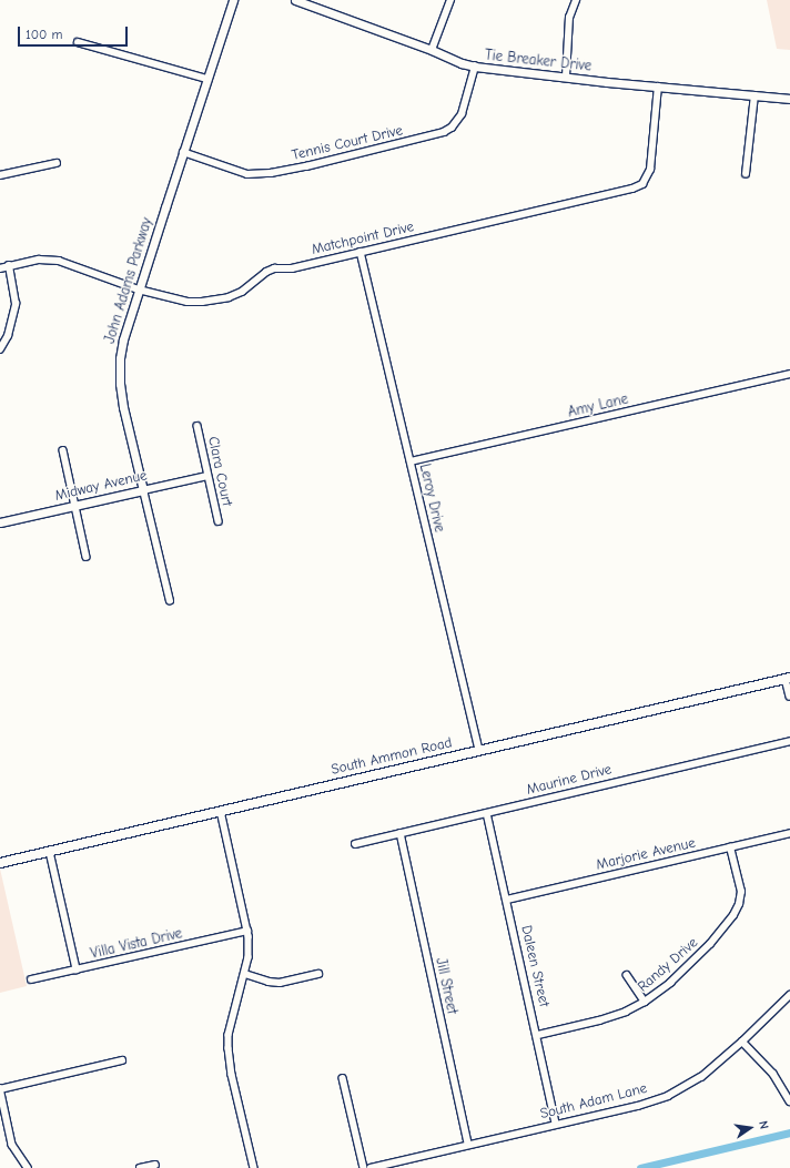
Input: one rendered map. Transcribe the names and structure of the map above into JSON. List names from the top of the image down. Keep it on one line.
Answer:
{"streets":{"main road":["South Ammon Road"],"street":["Tie Breaker Drive","Tennis Court Drive","Matchpoint Drive","John Adams Parkway","Amy Lane","Clara Court","Midway Avenue","Leroy Drive","Maurine Drive","Marjorie Avenue","Villa Vista Drive","Randy Drive","Daleen Street","Jill Street","South Adam Lane"]},"crossings":[["Tie Breaker Drive","Tennis Court Drive"],["Tie Breaker Drive","Matchpoint Drive"],["Tennis Court Drive","John Adams Parkway"],["Matchpoint Drive","John Adams Parkway"],["Matchpoint Drive","Leroy Drive"],["John Adams Parkway","Midway Avenue"],["Amy Lane","Leroy Drive"],["Clara Court","Midway Avenue"],["Leroy Drive","South Ammon Road"],["Maurine Drive","Daleen Street"],["Maurine Drive","Jill Street"],["Marjorie Avenue","Randy Drive"],["Marjorie Avenue","Daleen Street"],["Randy Drive","Daleen Street"],["Daleen Street","South Adam Lane"],["Jill Street","South Adam Lane"]],"scale_bar":"100 m","north":"right"}
